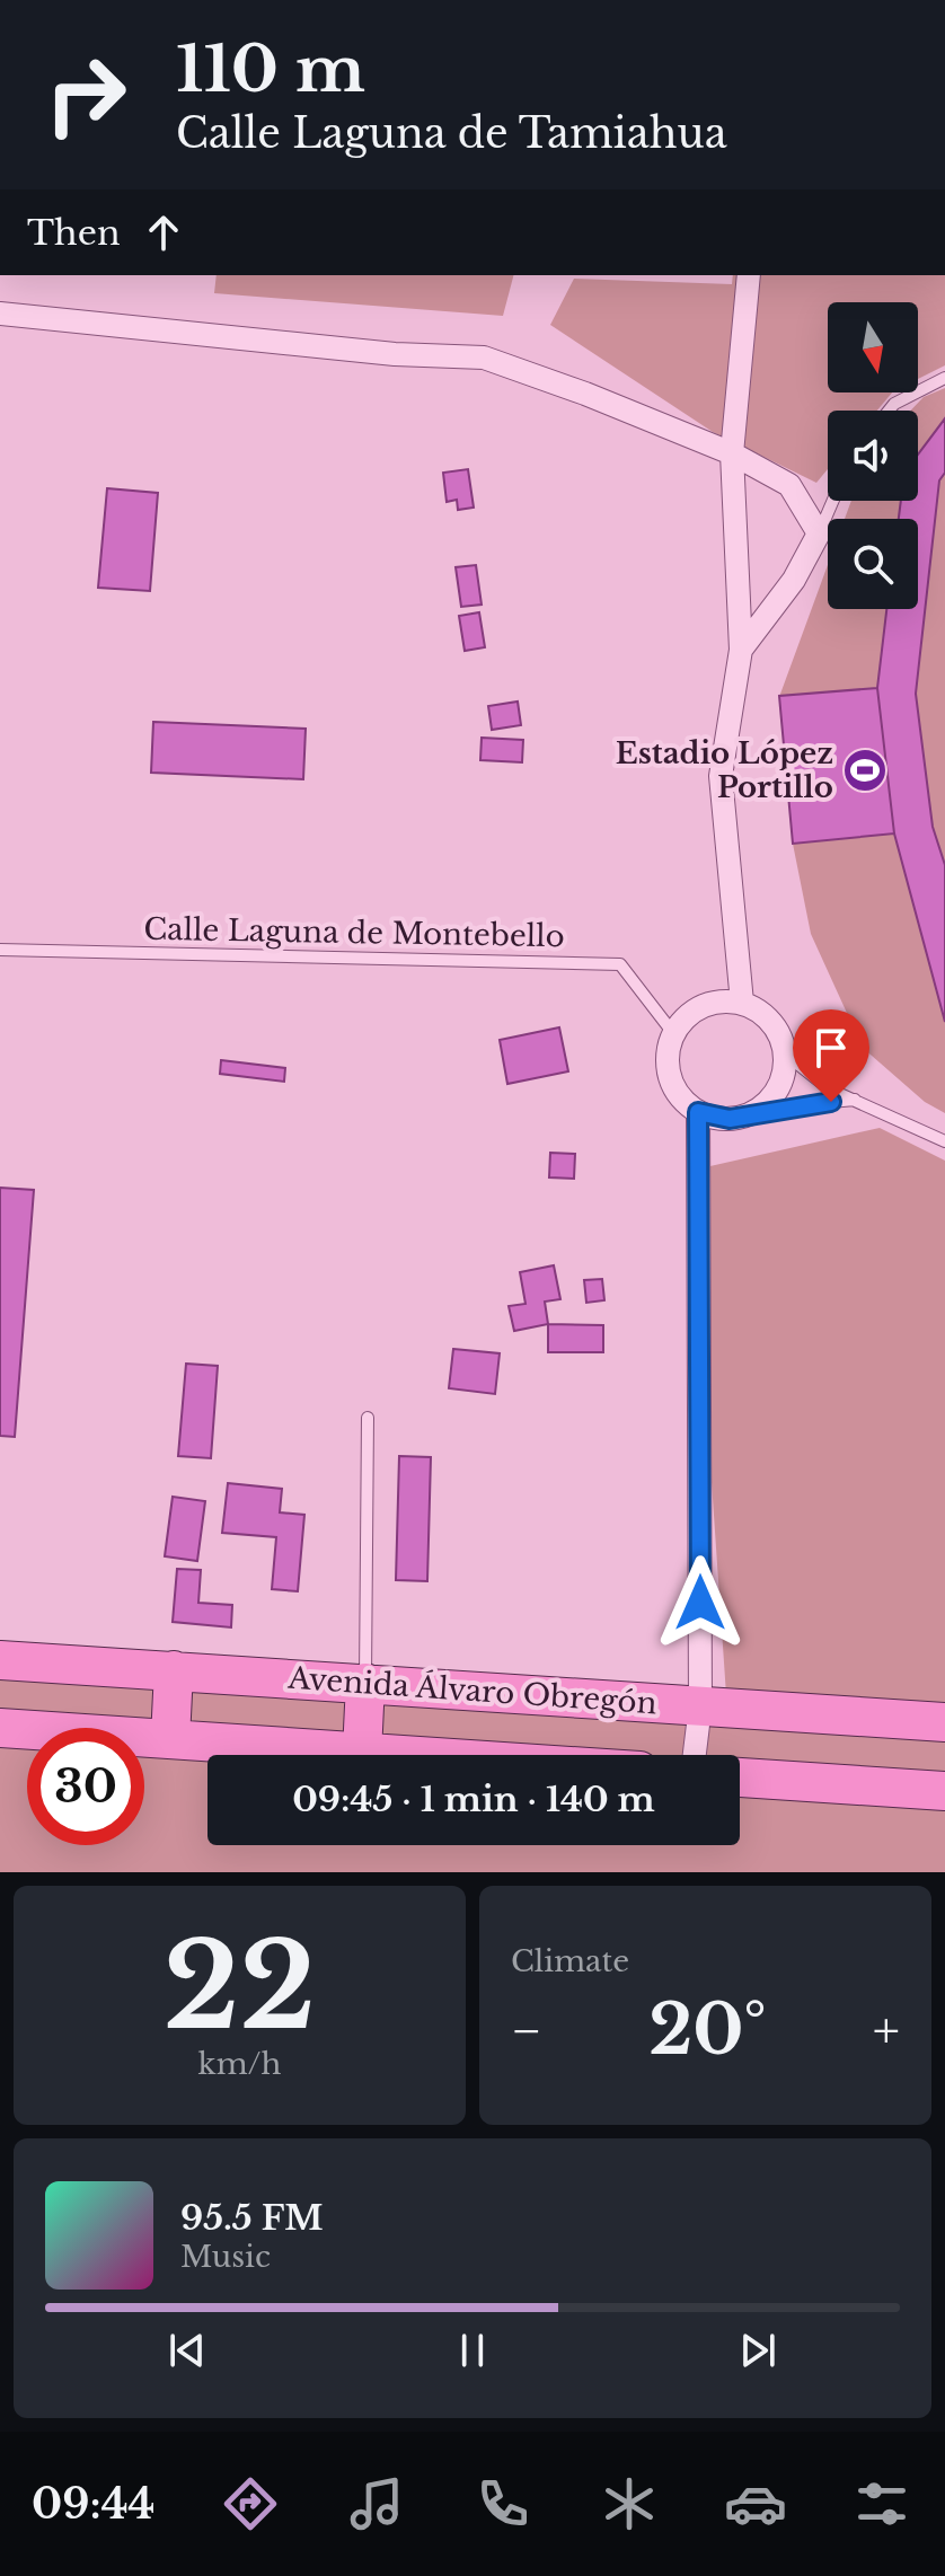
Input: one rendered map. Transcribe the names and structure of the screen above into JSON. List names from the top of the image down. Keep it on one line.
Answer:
{"streets":{"main road":["Avenida Álvaro Obregón"],"lane":["Calle Laguna de Montebello"]},"places":{"sports":["Estadio López Portillo"]},"north":"bottom","page":{"turn":["110 m","Calle Laguna de Tamiahua"],"then":"Then","limit":"30","trip":"09:45 · 1 min · 140 m","tile":[["22","km/h"],"Climate"],"heat":["−","20°","+"],"song":["95.5 FM","Music"],"tabs":"09:44"}}
